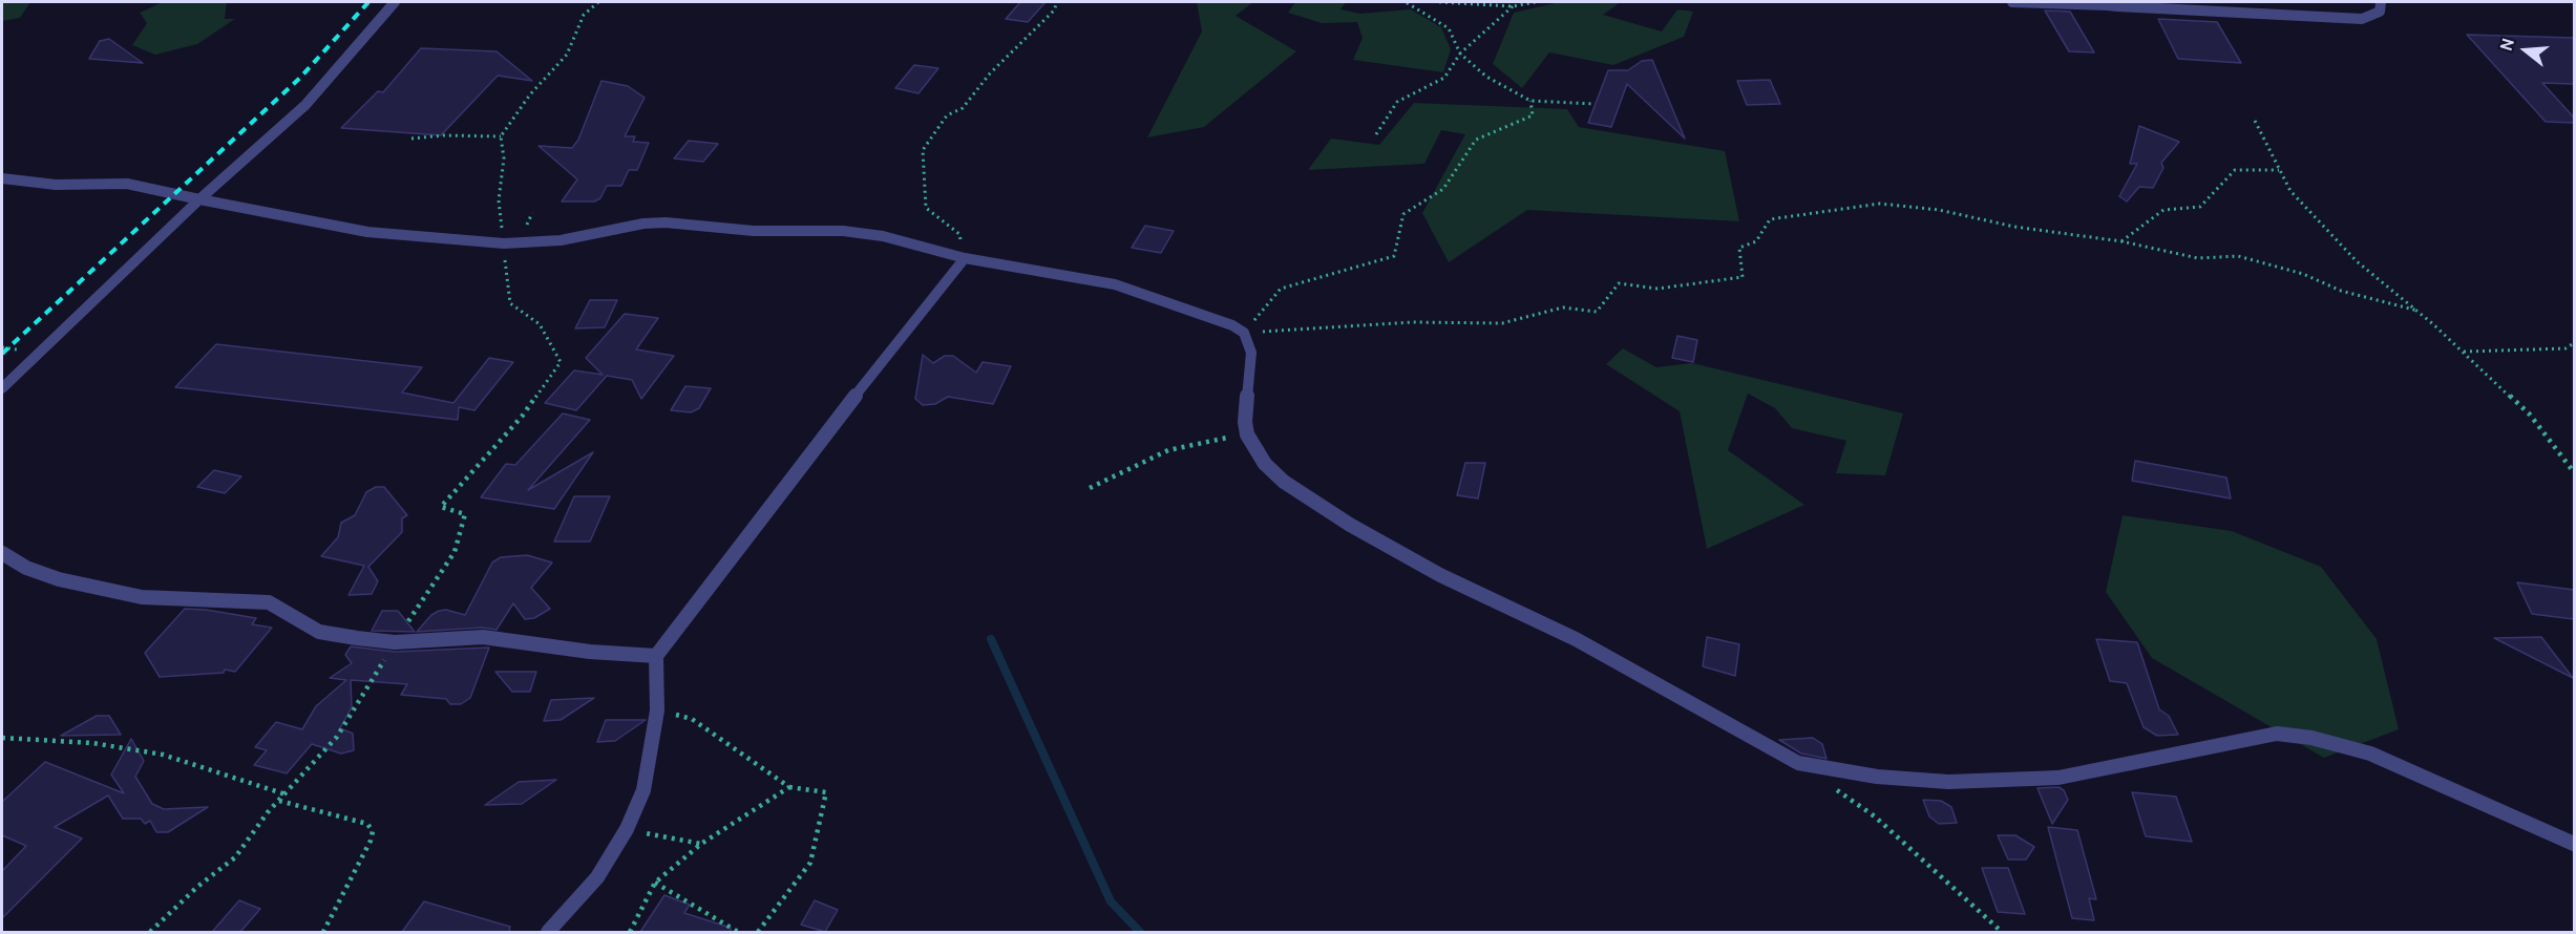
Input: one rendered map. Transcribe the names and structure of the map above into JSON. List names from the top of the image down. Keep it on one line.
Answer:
{"north":"left"}
